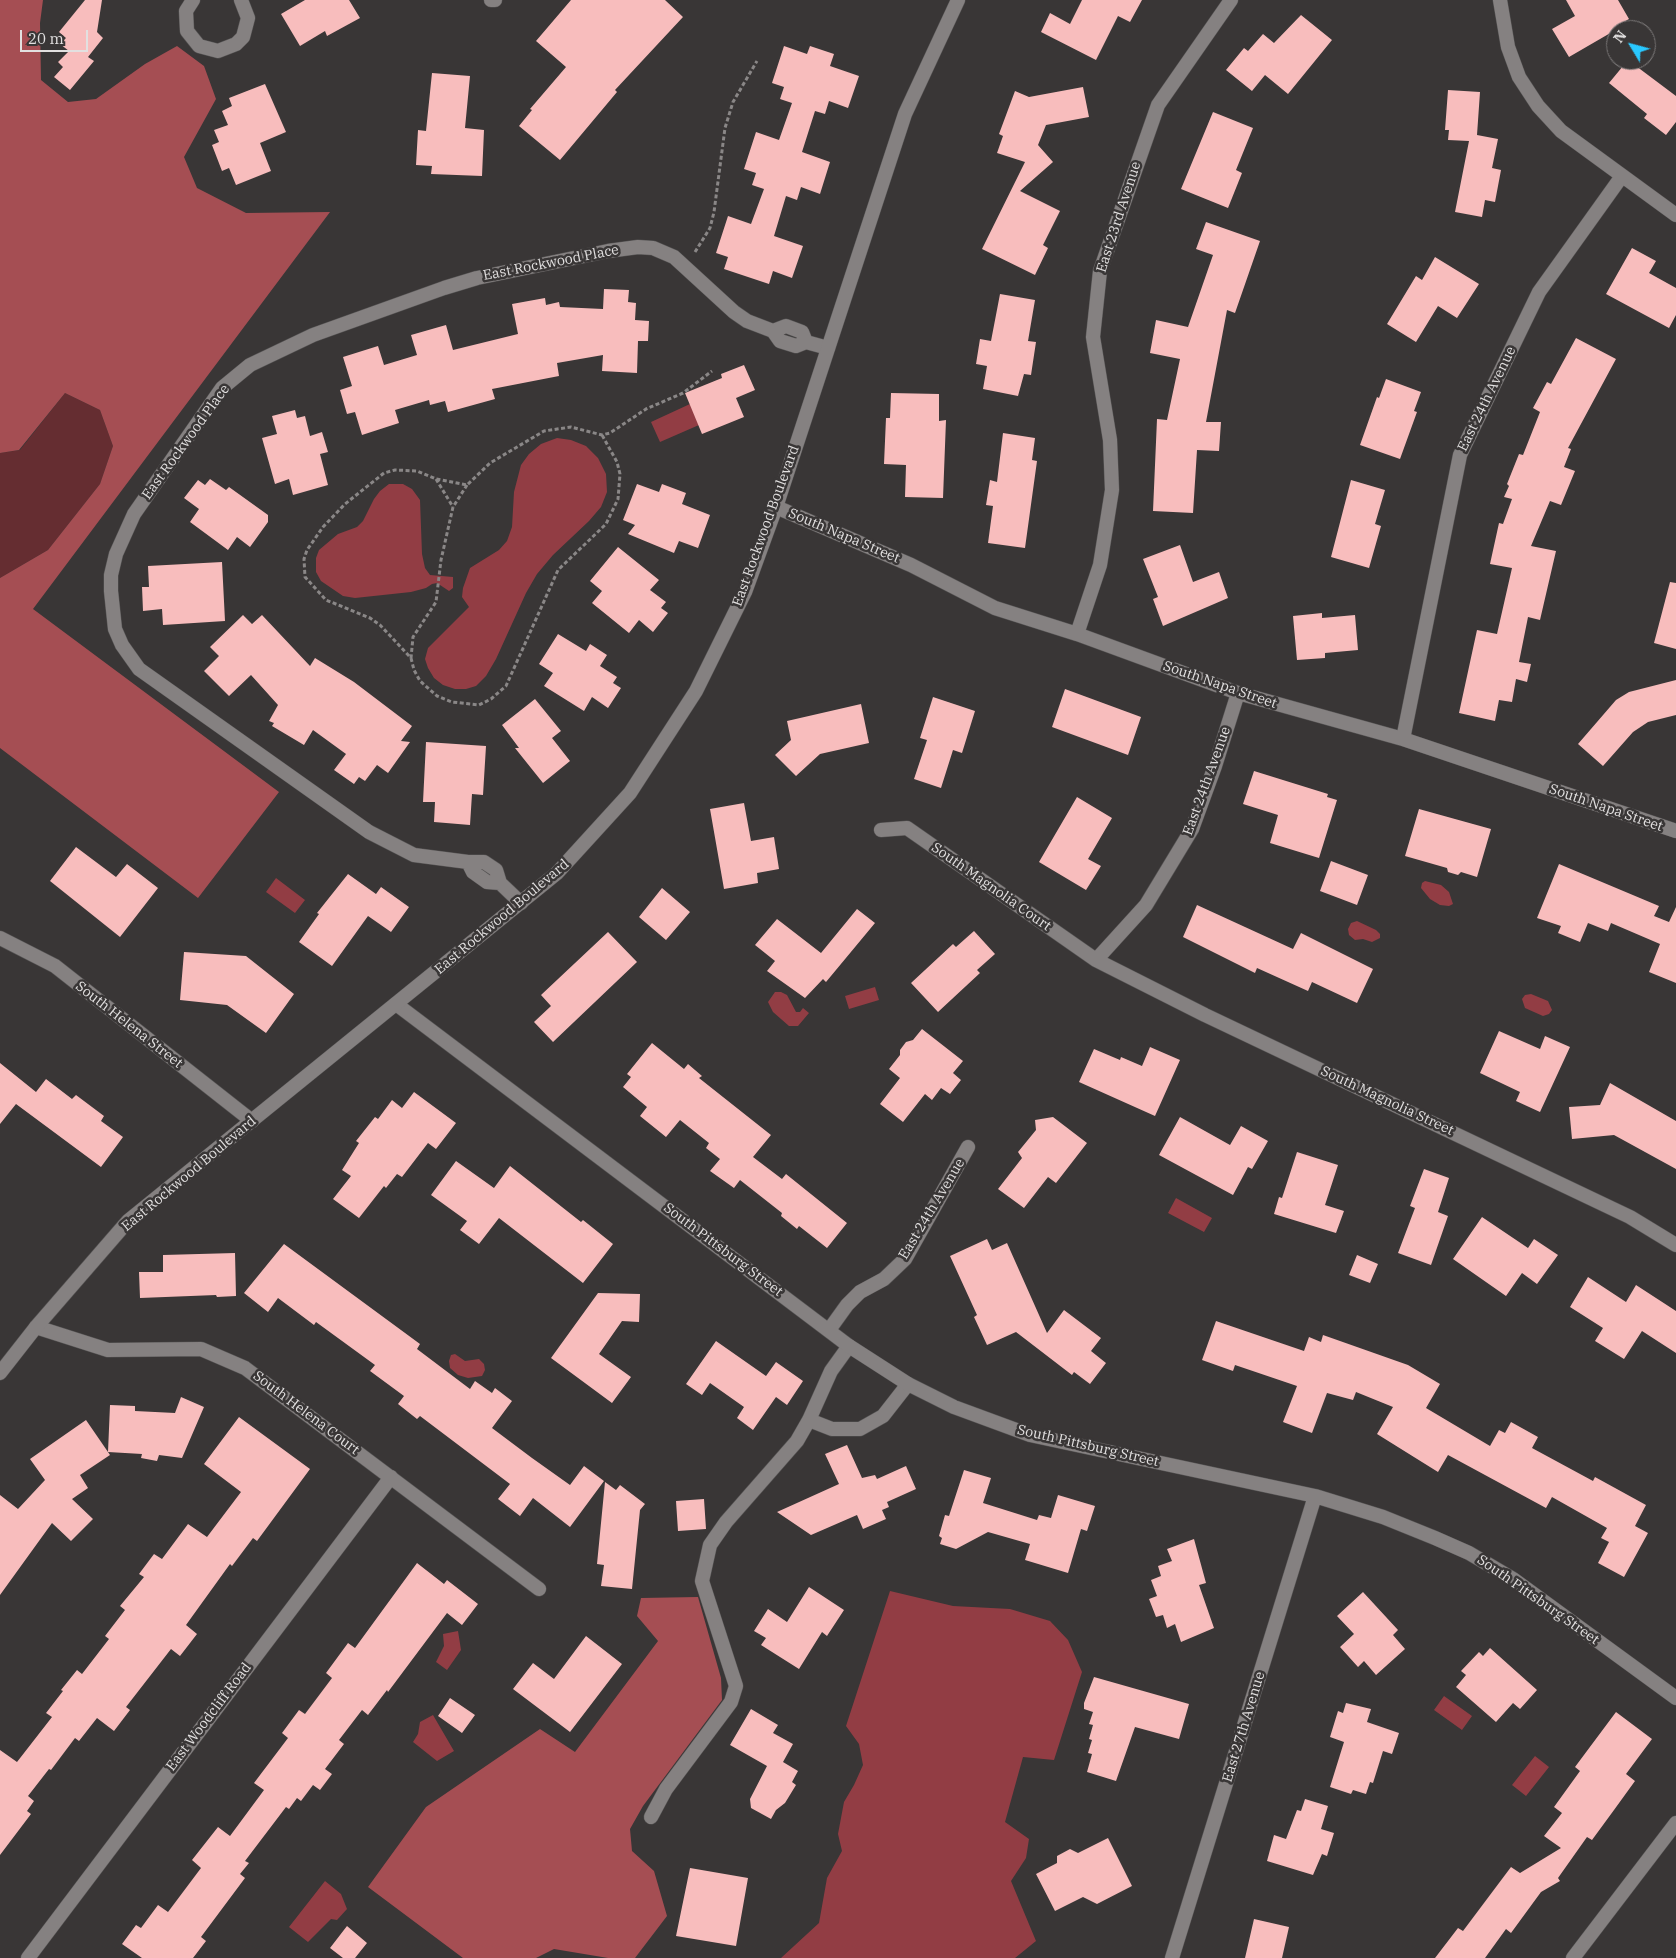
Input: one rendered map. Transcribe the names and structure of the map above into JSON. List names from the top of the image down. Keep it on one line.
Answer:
{"streets":{"street":["East 23rd Avenue","East Rockwood Place","East 24th Avenue","East Rockwood Boulevard","South Napa Street","South Magnolia Court","South Helena Street","South Magnolia Street","South Pittsburg Street","South Helena Court","East Woodcliff Road","East 27th Avenue"]},"crossings":[["East 23rd Avenue","South Napa Street"],["East Rockwood Place","East Rockwood Boulevard"],["East 24th Avenue","South Napa Street"],["East 24th Avenue","South Magnolia Court"],["East 24th Avenue","South Magnolia Street"],["East 24th Avenue","South Pittsburg Street"],["East Rockwood Boulevard","South Napa Street"],["East Rockwood Boulevard","South Helena Street"],["East Rockwood Boulevard","South Pittsburg Street"],["East Rockwood Boulevard","South Helena Court"],["South Magnolia Court","South Magnolia Street"],["South Pittsburg Street","East 27th Avenue"],["South Helena Court","East Woodcliff Road"]],"scale_bar":"20 m","north":"top left"}
